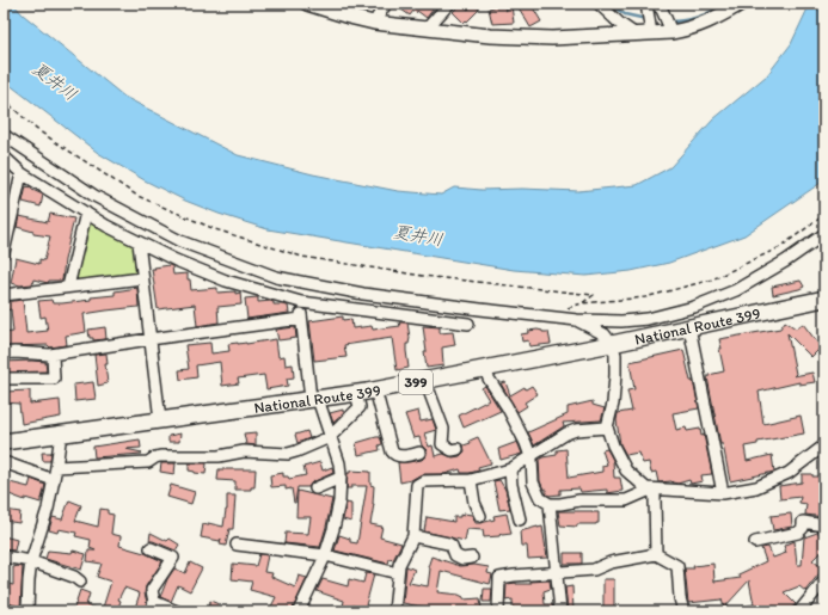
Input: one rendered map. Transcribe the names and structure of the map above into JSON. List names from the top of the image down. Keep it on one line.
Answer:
{"streets":{"highway":["National Route 399","399"]},"water":["夏井川"]}
